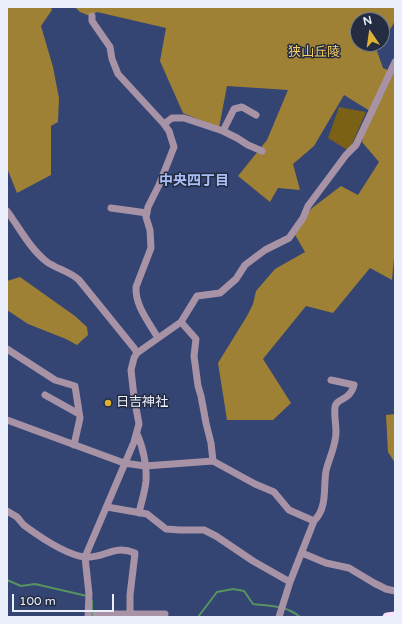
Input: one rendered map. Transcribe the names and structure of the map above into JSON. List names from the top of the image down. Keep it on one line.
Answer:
{"districts":["中央四丁目"],"parks":["狭山丘陵"],"places":["日吉神社"],"scale_bar":"100 m","north":"top"}
